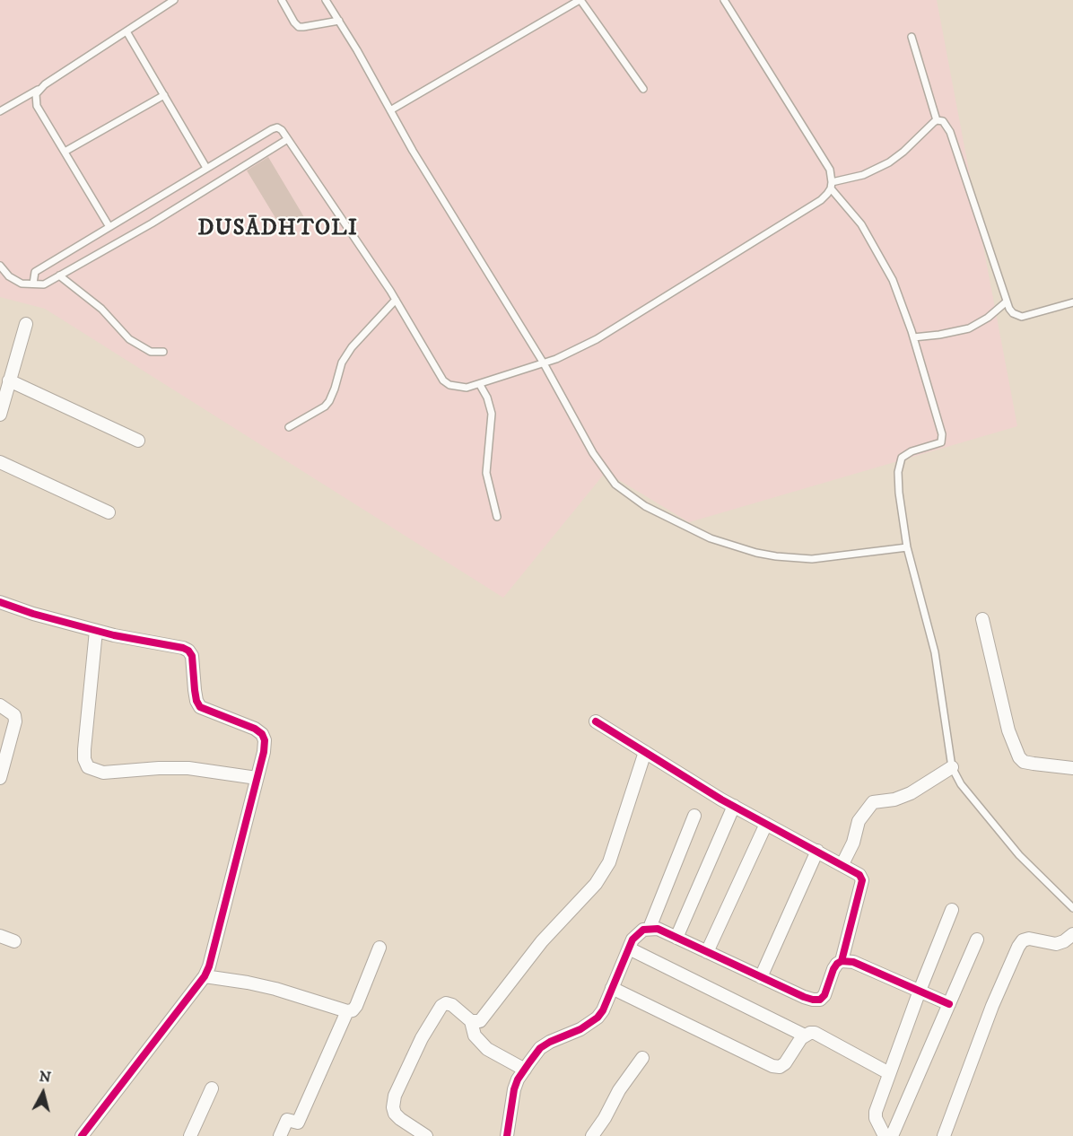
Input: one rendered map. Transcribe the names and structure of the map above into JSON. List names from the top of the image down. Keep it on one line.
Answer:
{"districts":["DUSĀDHTOLI"],"north":"top"}
